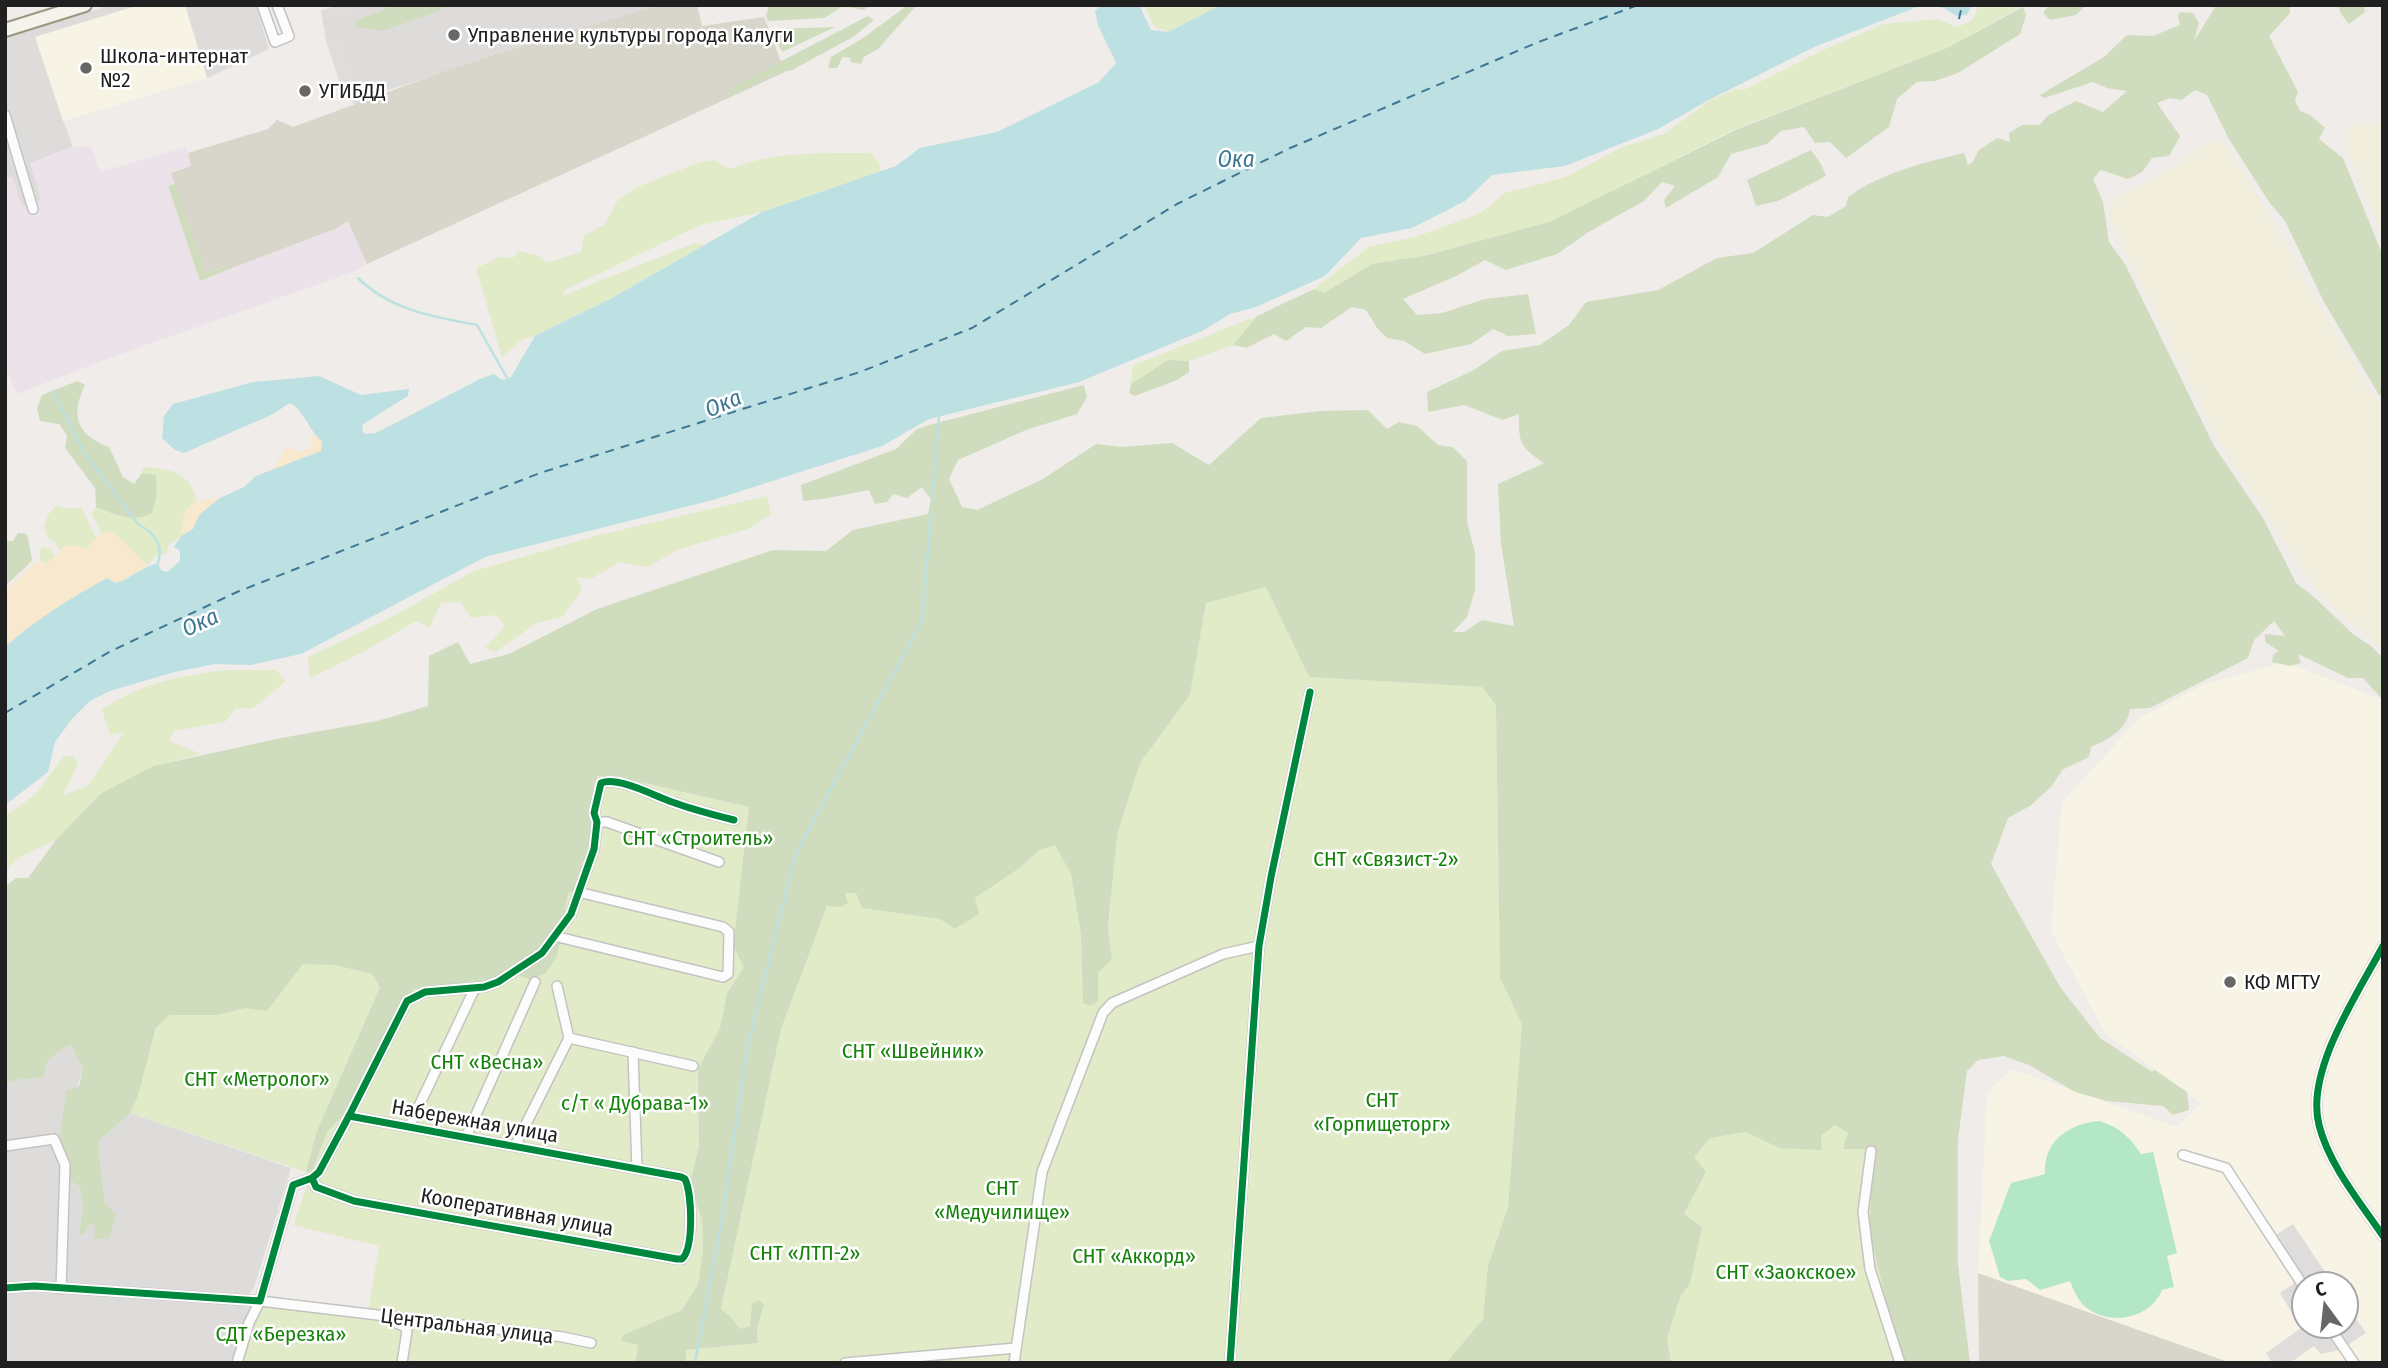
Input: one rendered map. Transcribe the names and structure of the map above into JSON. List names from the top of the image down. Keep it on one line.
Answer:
{"streets":{"street":["Набережная улица","Кооперативная улица","Центральная улица"]},"crossings":[["Набережная улица","Кооперативная улица"]],"water":["Ока"],"parks":["СНТ «Строитель»","СНТ «Связист-2»","СНТ «Швейник»","СНТ «Весна»","СНТ «Метролог»","СНТ «Горпищеторг»","с/т « Дубрава-1»","СНТ «Медучилище»","СНТ «ЛТП-2»","СНТ «Аккорд»","СНТ «Заокское»","СДТ «Березка»"],"places":["Управление культуры города Калуги","Школа-интернат №2","УГИБДД","КФ МГТУ"],"north":"top"}
